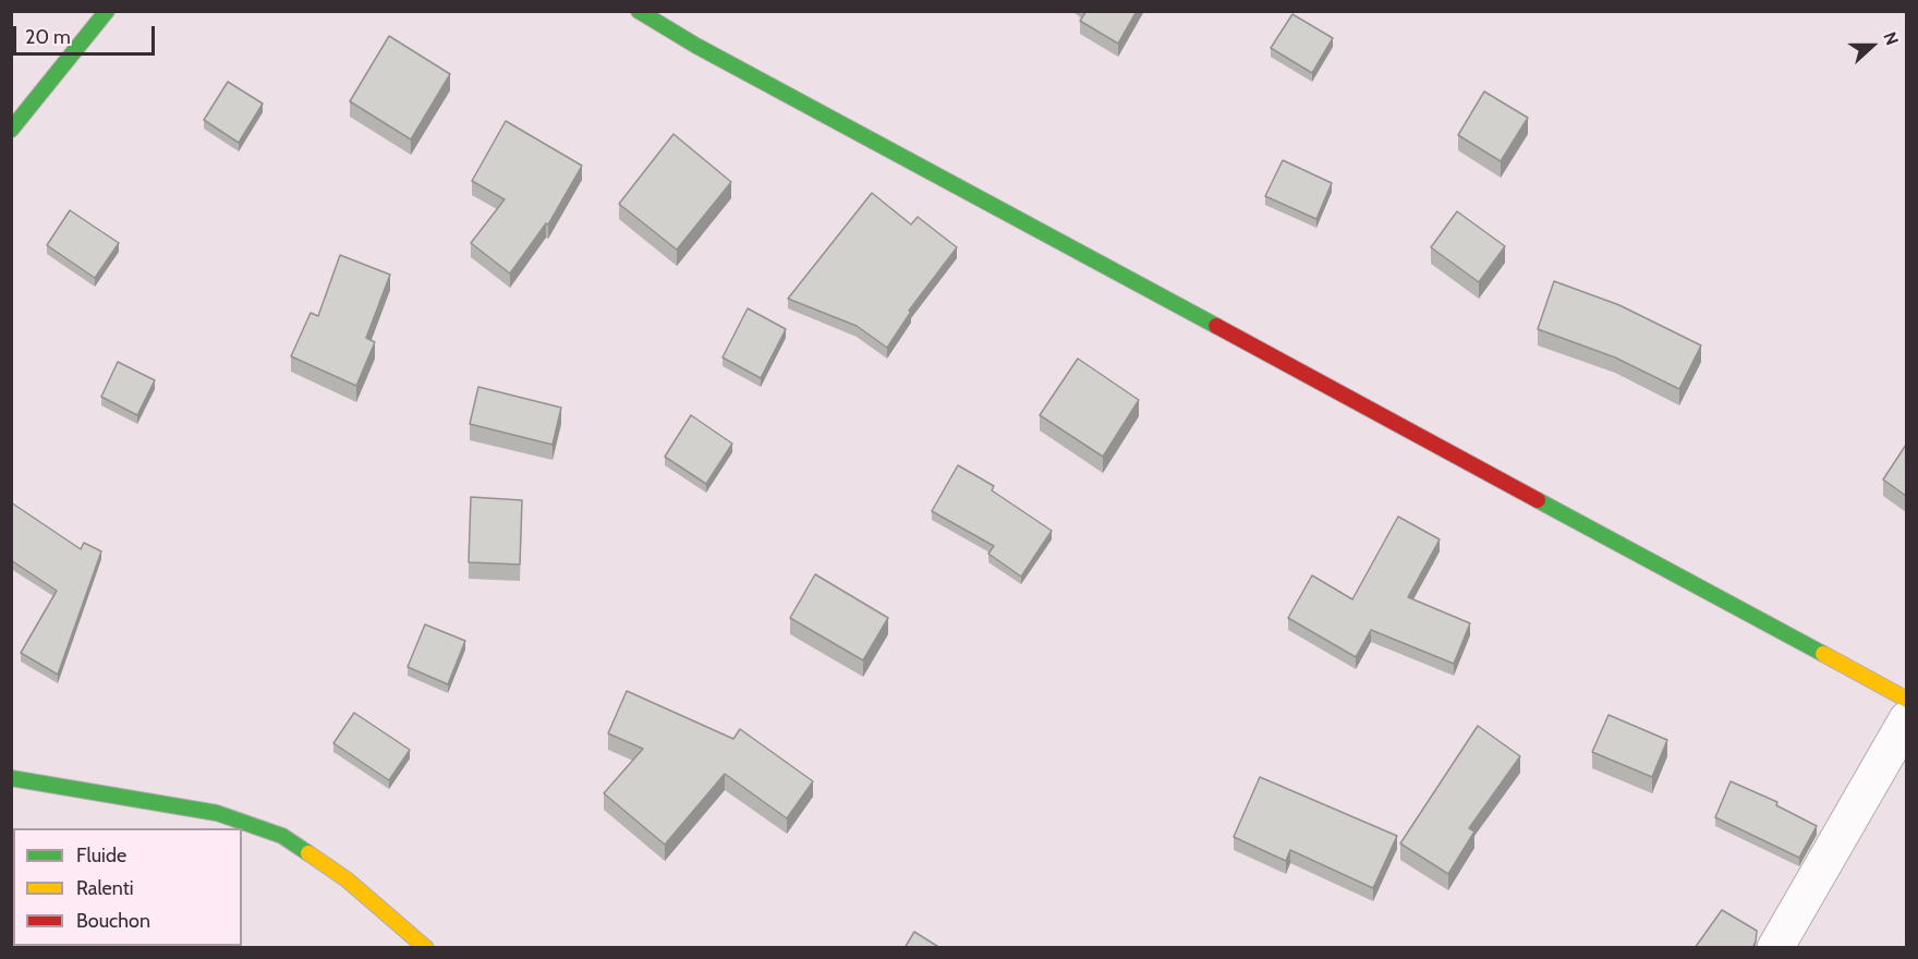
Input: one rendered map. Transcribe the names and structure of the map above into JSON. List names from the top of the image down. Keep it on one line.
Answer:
{"legend":["Fluide","Ralenti","Bouchon"],"scale_bar":"20 m","north":"right"}
